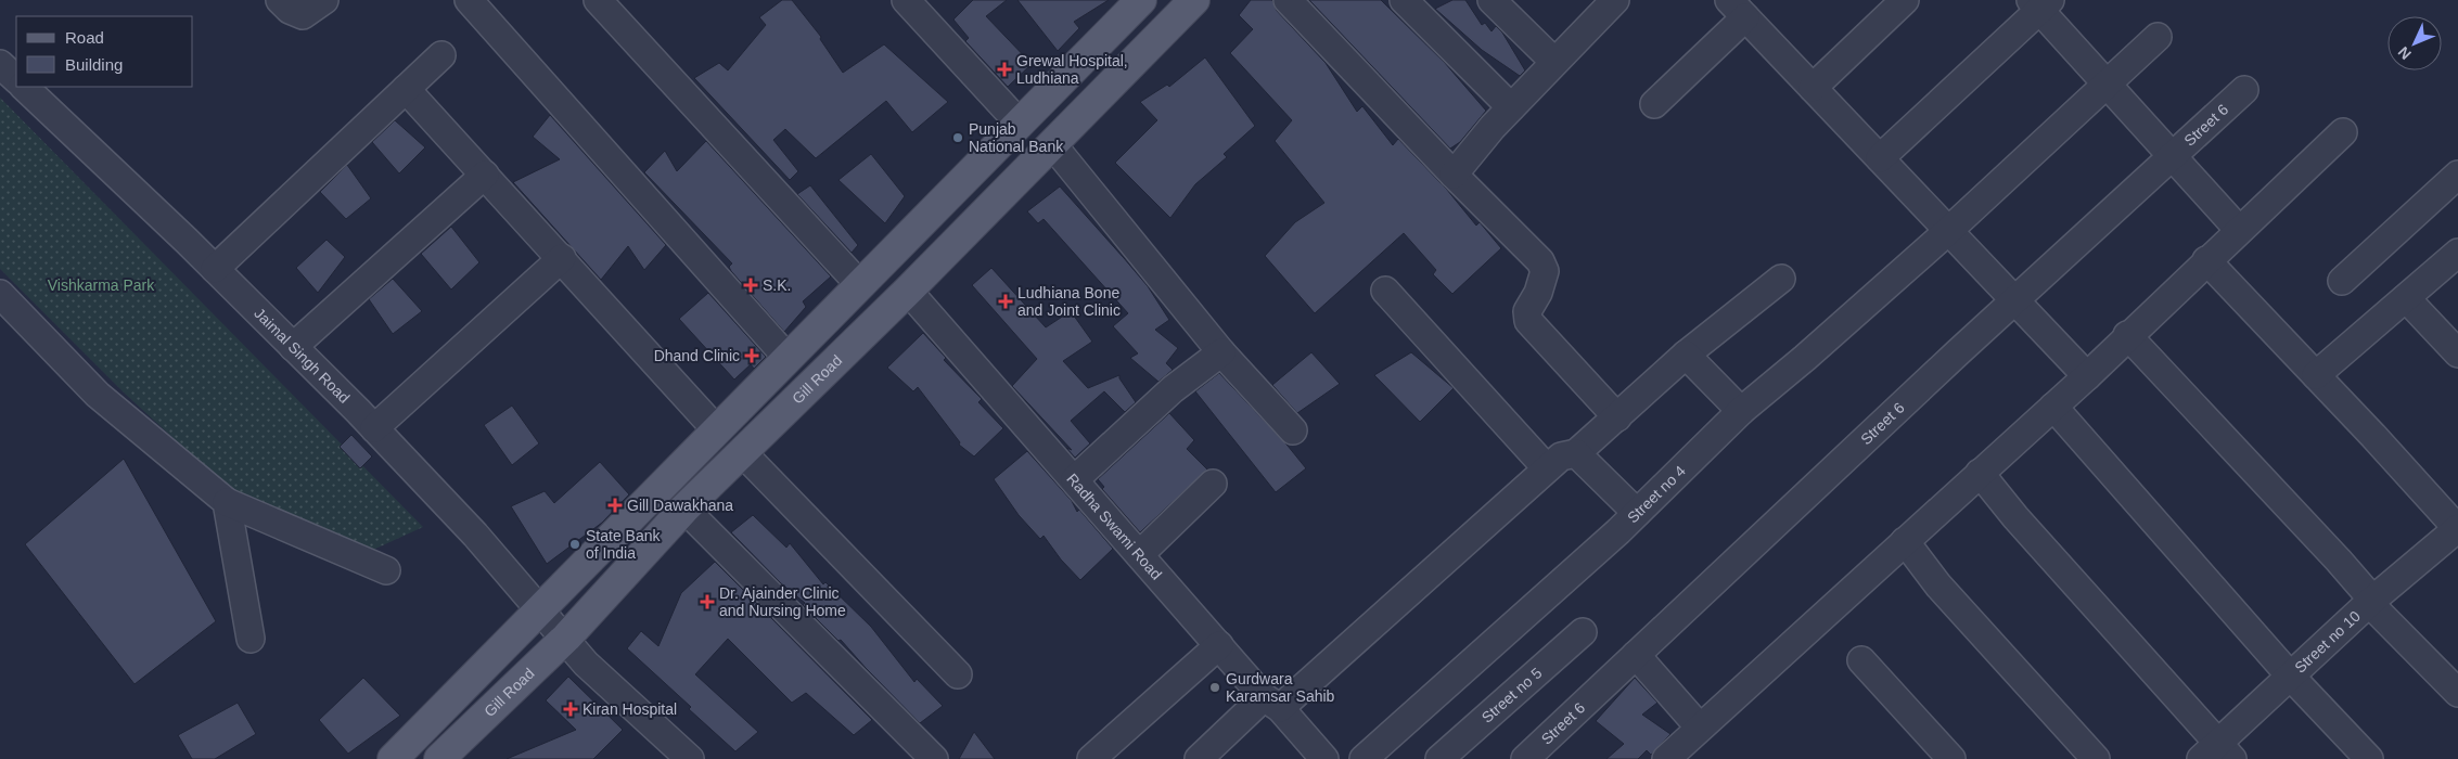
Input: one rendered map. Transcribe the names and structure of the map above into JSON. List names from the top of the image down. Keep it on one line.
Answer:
{"streets":{"main road":["Gill Road"],"street":["Street 6","Jaimal Singh Road","Street no 4","Radha Swami Road","Street no 10","Street no 5"]},"crossings":[["Jaimal Singh Road","Gill Road"],["Gill Road","Radha Swami Road"]],"parks":["Vishkarma Park"],"places":{"health":["Grewal Hospital, Ludhiana","S.K.","Ludhiana Bone and Joint Clinic","Dhand Clinic","Gill Dawakhana","Dr. Ajainder Clinic and Nursing Home","Kiran Hospital"],"other":["Punjab National Bank","State Bank of India","Gurdwara Karamsar Sahib"]},"legend":["Road","Building"],"north":"bottom left"}
